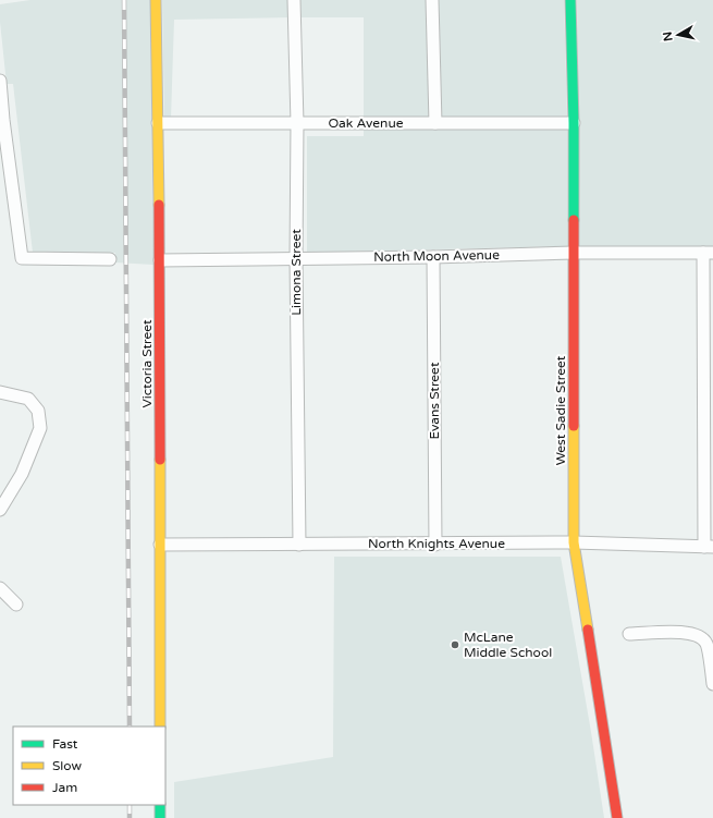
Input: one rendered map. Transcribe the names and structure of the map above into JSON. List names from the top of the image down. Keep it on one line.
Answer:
{"streets":{"street":["Oak Avenue","North Moon Avenue","Limona Street","Victoria Street","Evans Street","West Sadie Street","North Knights Avenue"]},"crossings":[["Oak Avenue","Limona Street"],["Oak Avenue","Victoria Street"],["Oak Avenue","West Sadie Street"],["North Moon Avenue","Limona Street"],["North Moon Avenue","Victoria Street"],["North Moon Avenue","Evans Street"],["North Moon Avenue","West Sadie Street"],["Limona Street","North Knights Avenue"],["Victoria Street","North Knights Avenue"],["Evans Street","North Knights Avenue"],["West Sadie Street","North Knights Avenue"]],"places":["McLane Middle School"],"legend":["Fast","Slow","Jam"],"north":"left"}
